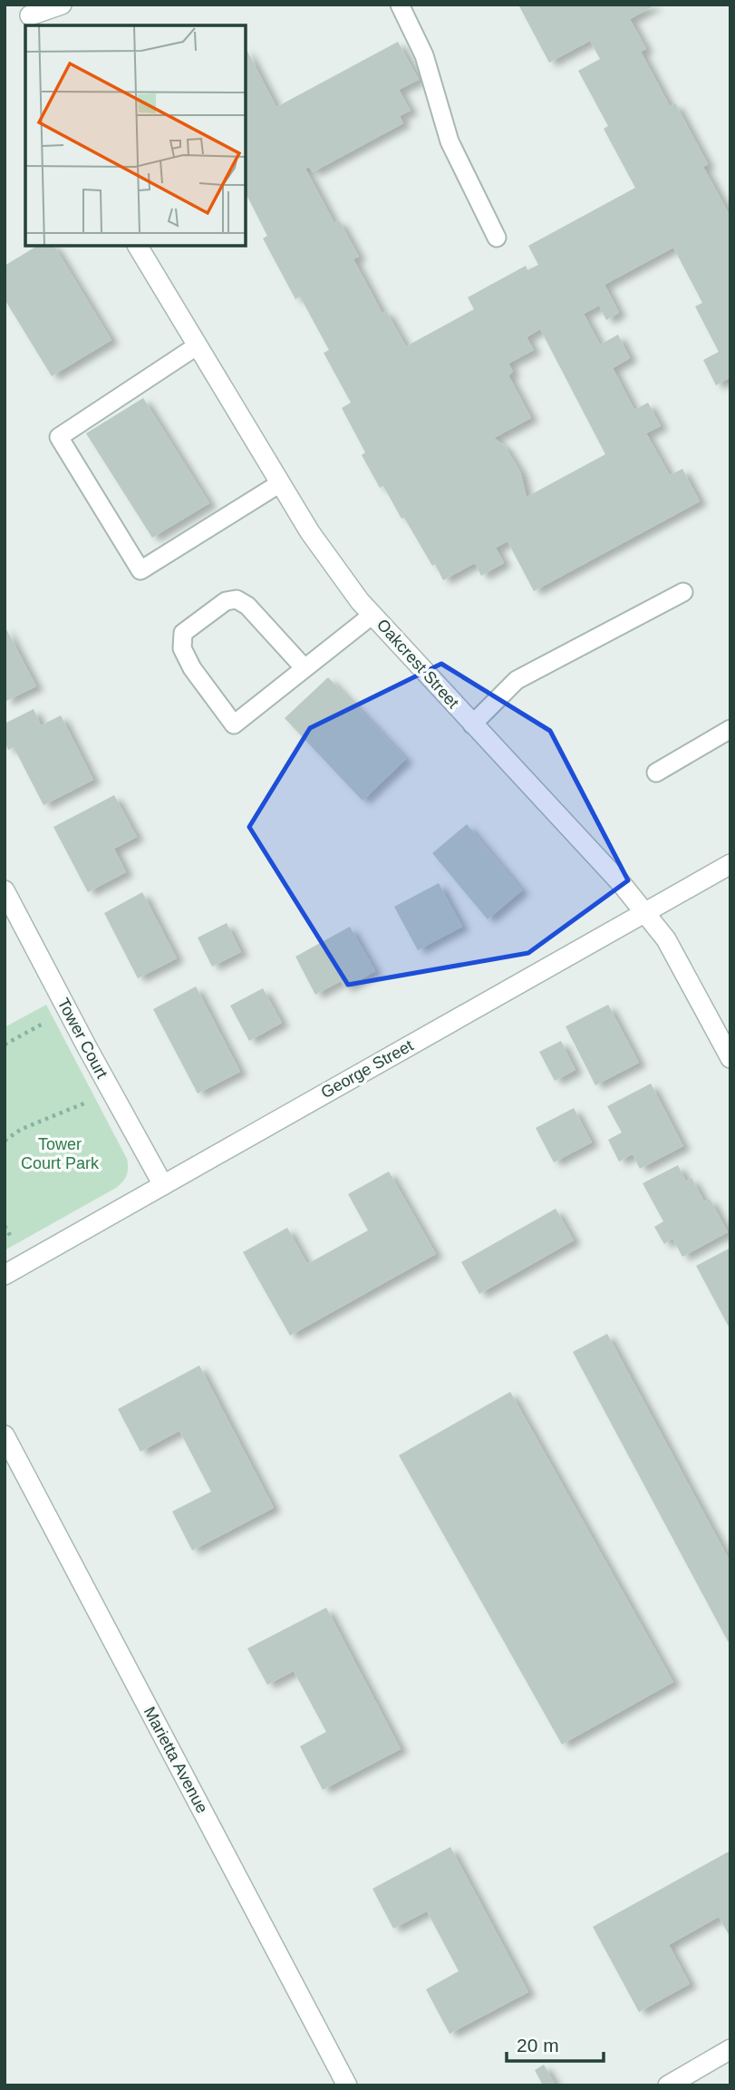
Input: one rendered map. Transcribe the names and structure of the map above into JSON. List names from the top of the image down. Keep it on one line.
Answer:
{"streets":{"street":["Oakcrest Street","Tower Court","George Street","Marietta Avenue"]},"crossings":[["Oakcrest Street","George Street"],["Tower Court","George Street"]],"parks":["Tower Court Park"],"scale_bar":"20 m"}
